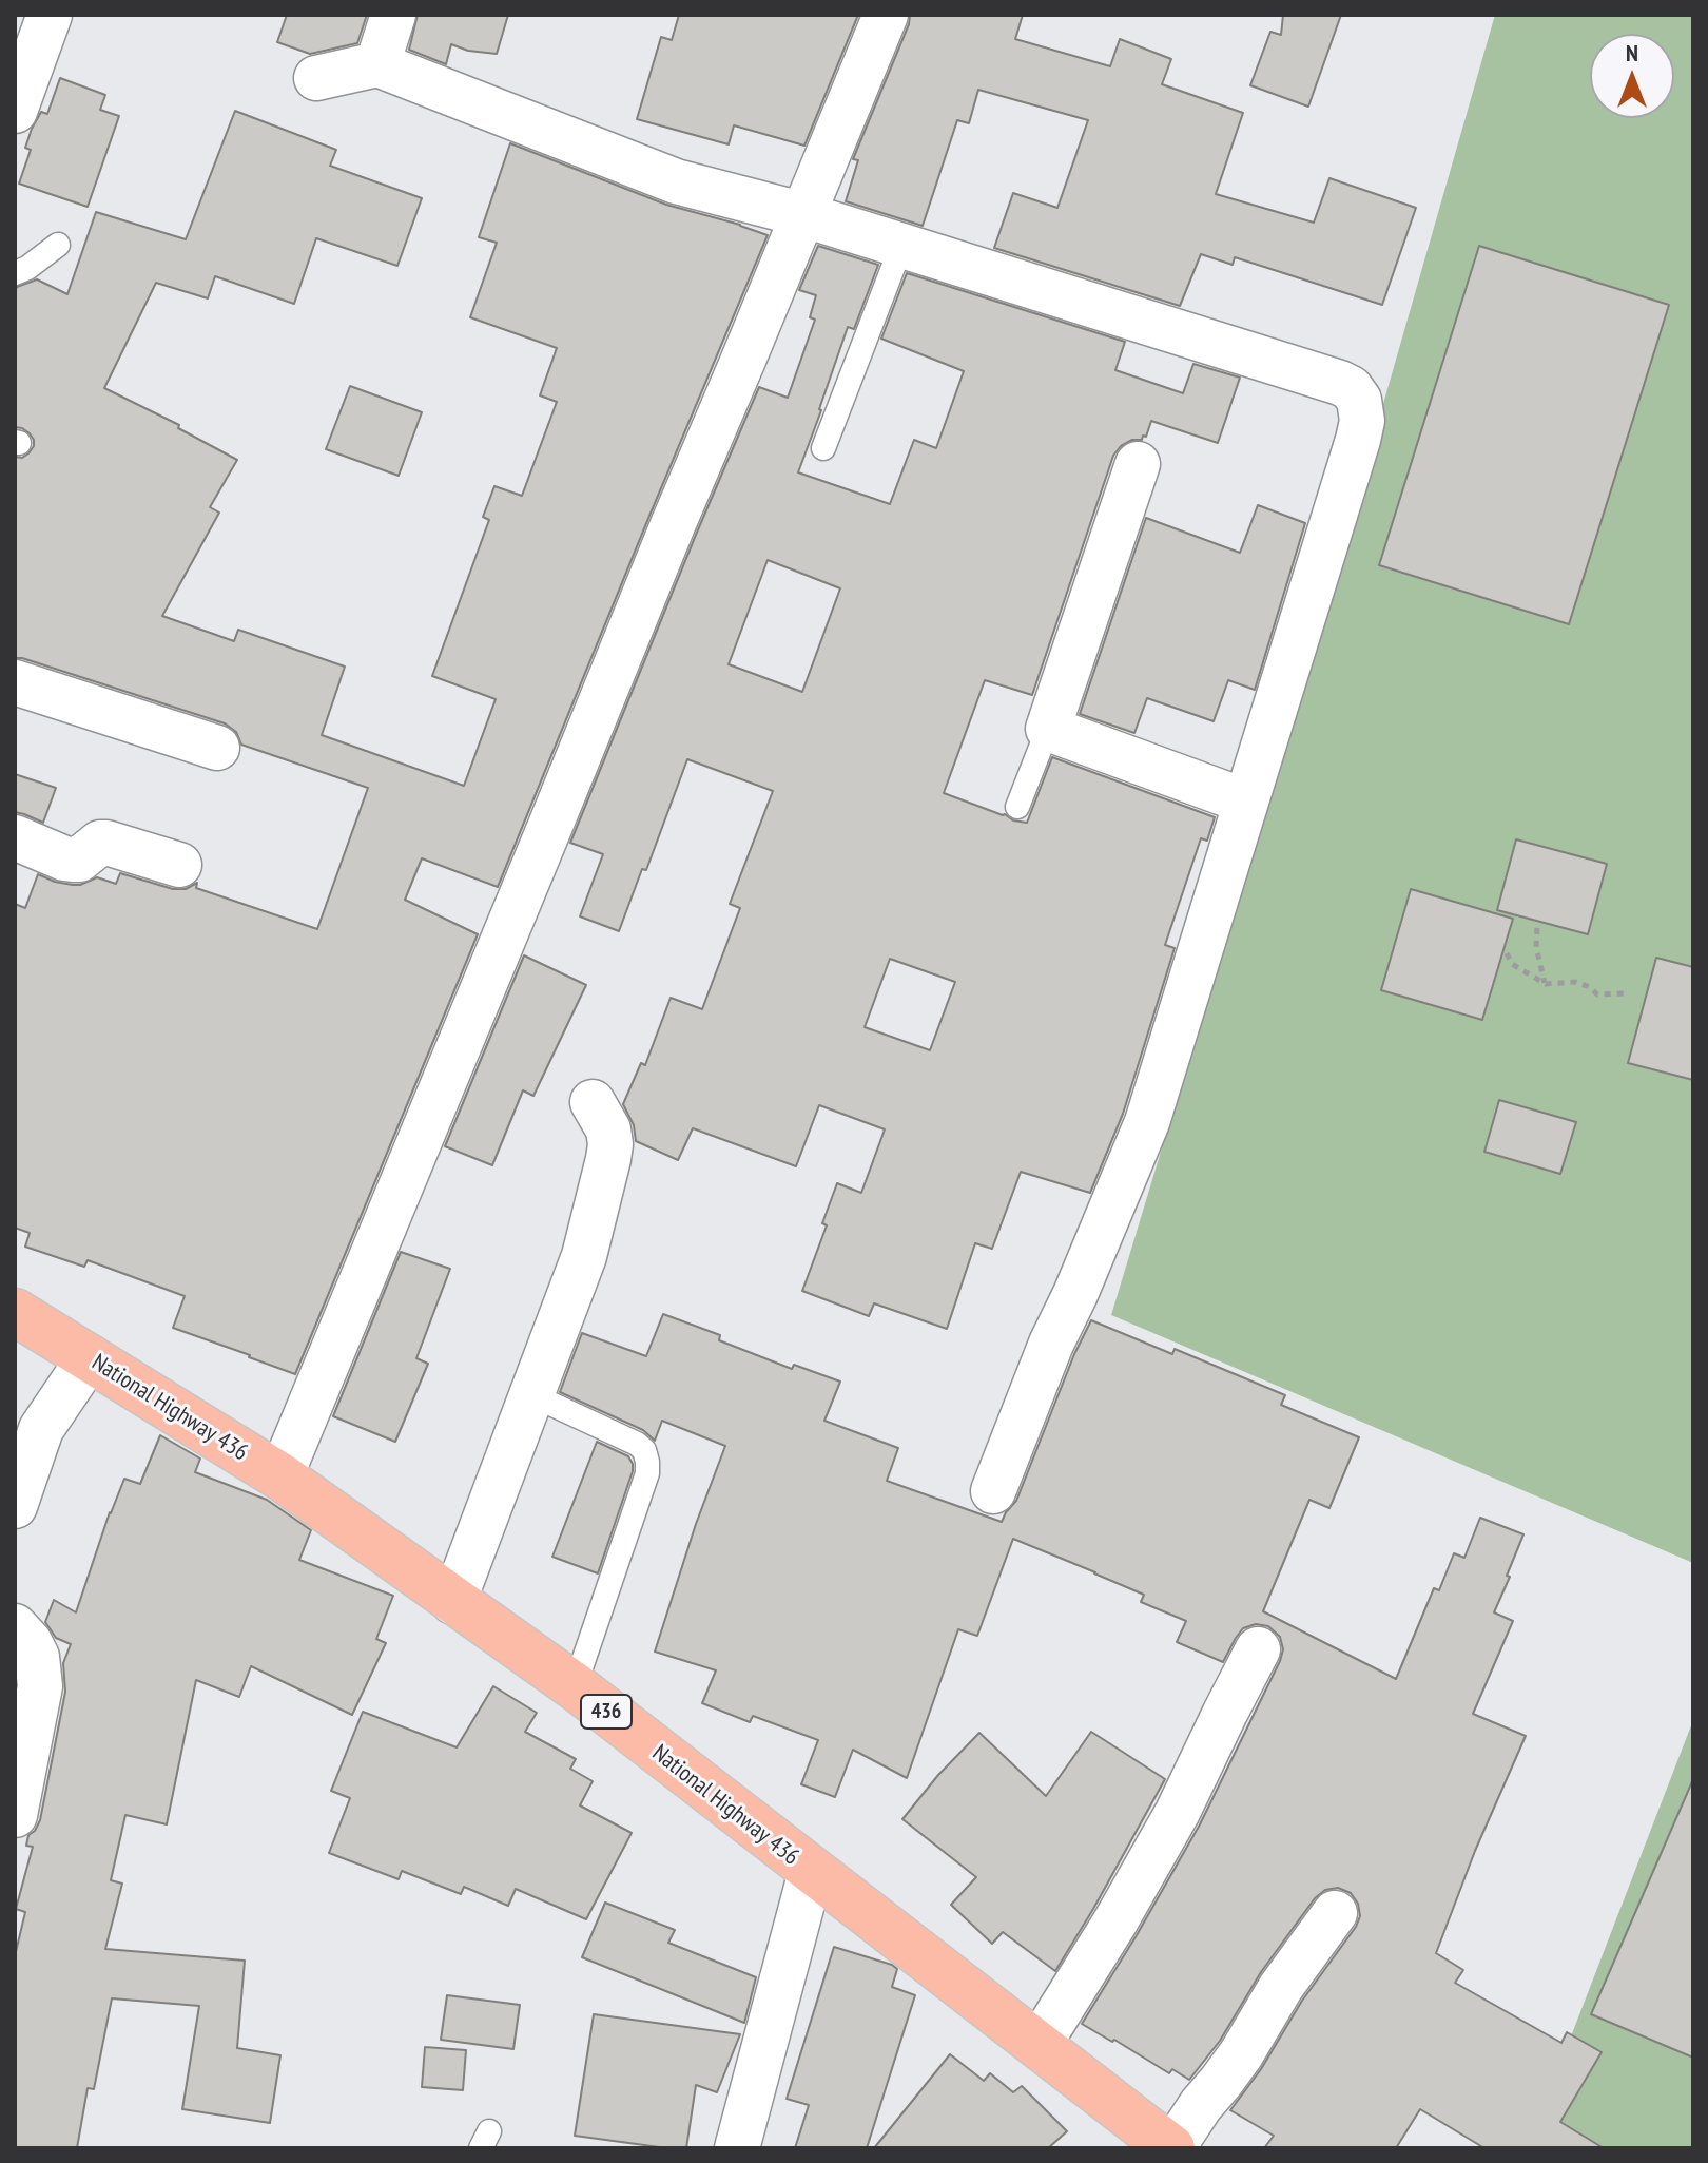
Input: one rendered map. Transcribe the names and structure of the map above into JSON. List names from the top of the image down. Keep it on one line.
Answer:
{"streets":{"main road":["National Highway 436","436"]},"north":"top"}
